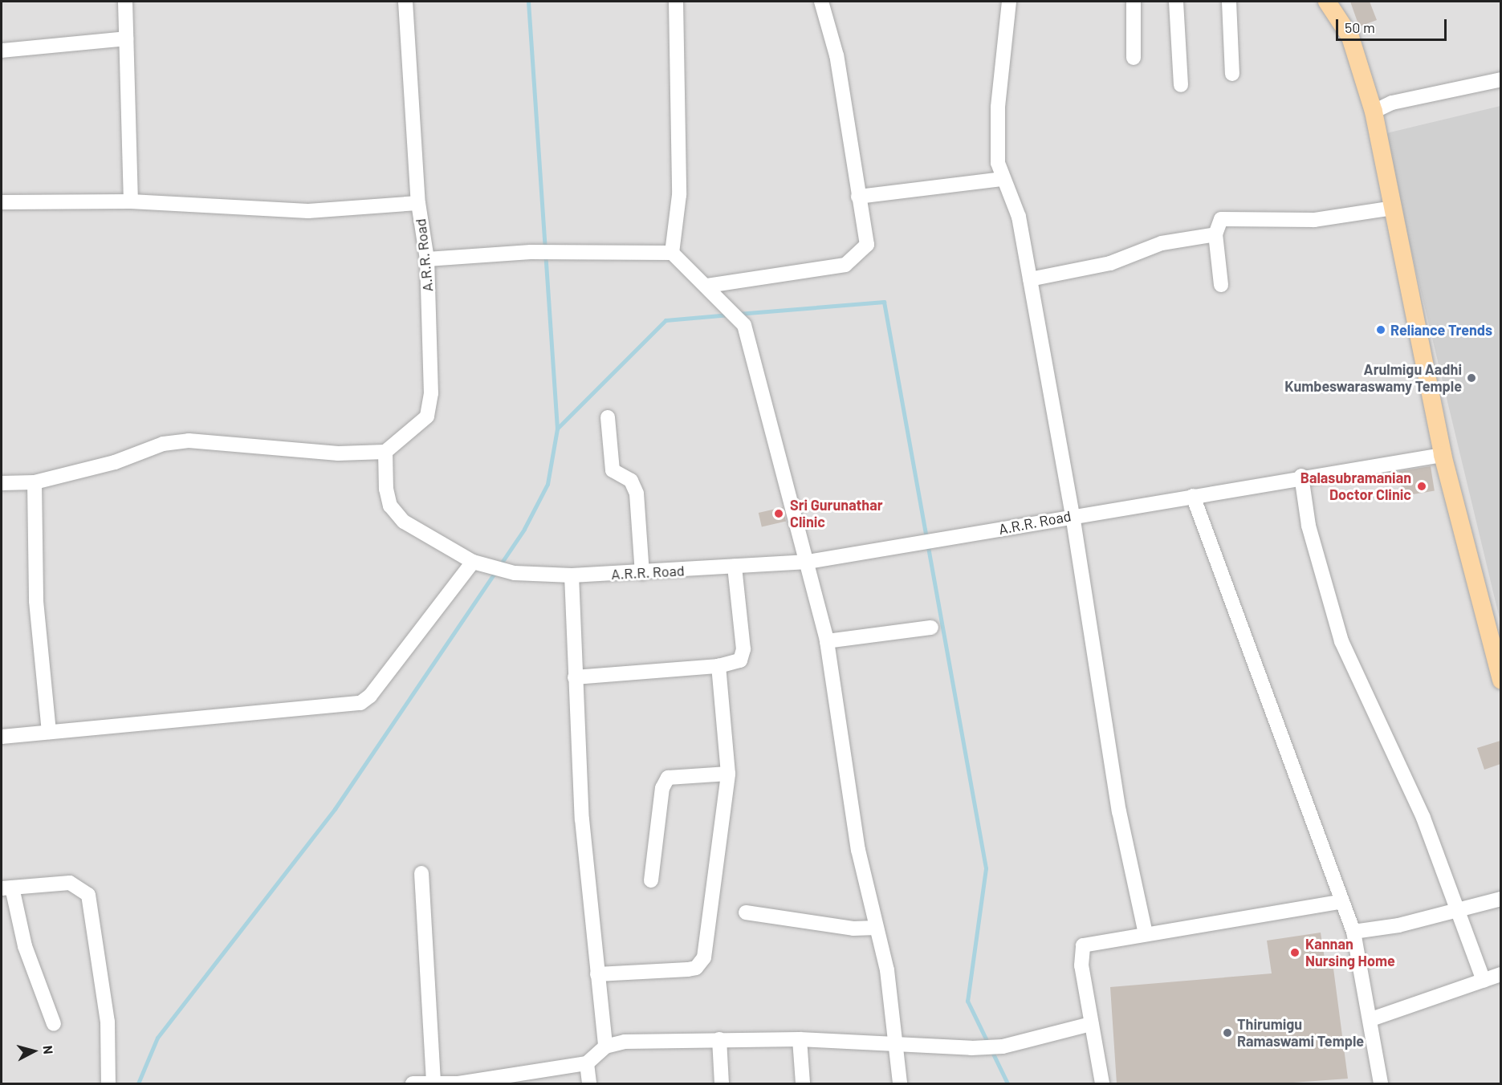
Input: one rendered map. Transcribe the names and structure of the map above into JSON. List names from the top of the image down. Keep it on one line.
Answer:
{"streets":{"street":["A.R.R. Road"]},"places":["Reliance Trends","Arulmigu Aadhi Kumbeswaraswamy Temple","Balasubramanian Doctor Clinic","Sri Gurunathar Clinic","Kannan Nursing Home","Thirumigu Ramaswami Temple"],"scale_bar":"50 m","north":"right"}
